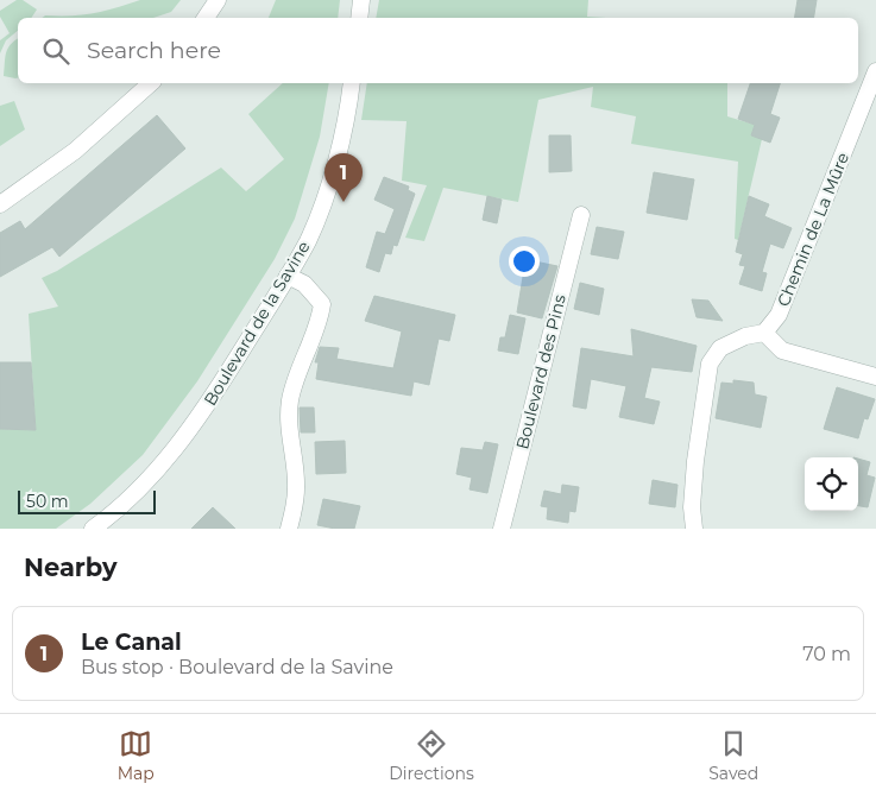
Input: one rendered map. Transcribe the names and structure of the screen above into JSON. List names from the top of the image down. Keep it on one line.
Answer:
{"streets":{"street":["Chemin de La Mûre","Boulevard de la Savine","Boulevard des Pins"]},"scale_bar":"50 m","page":{"search":"Search here","pins":"1","scale":"50 m","heading":"Nearby","list":[{"mark":"1","name":"Le Canal","note":"Bus stop · Boulevard de la Savine","value":"70 m"}],"nav":["Map","Directions","Saved"]}}
